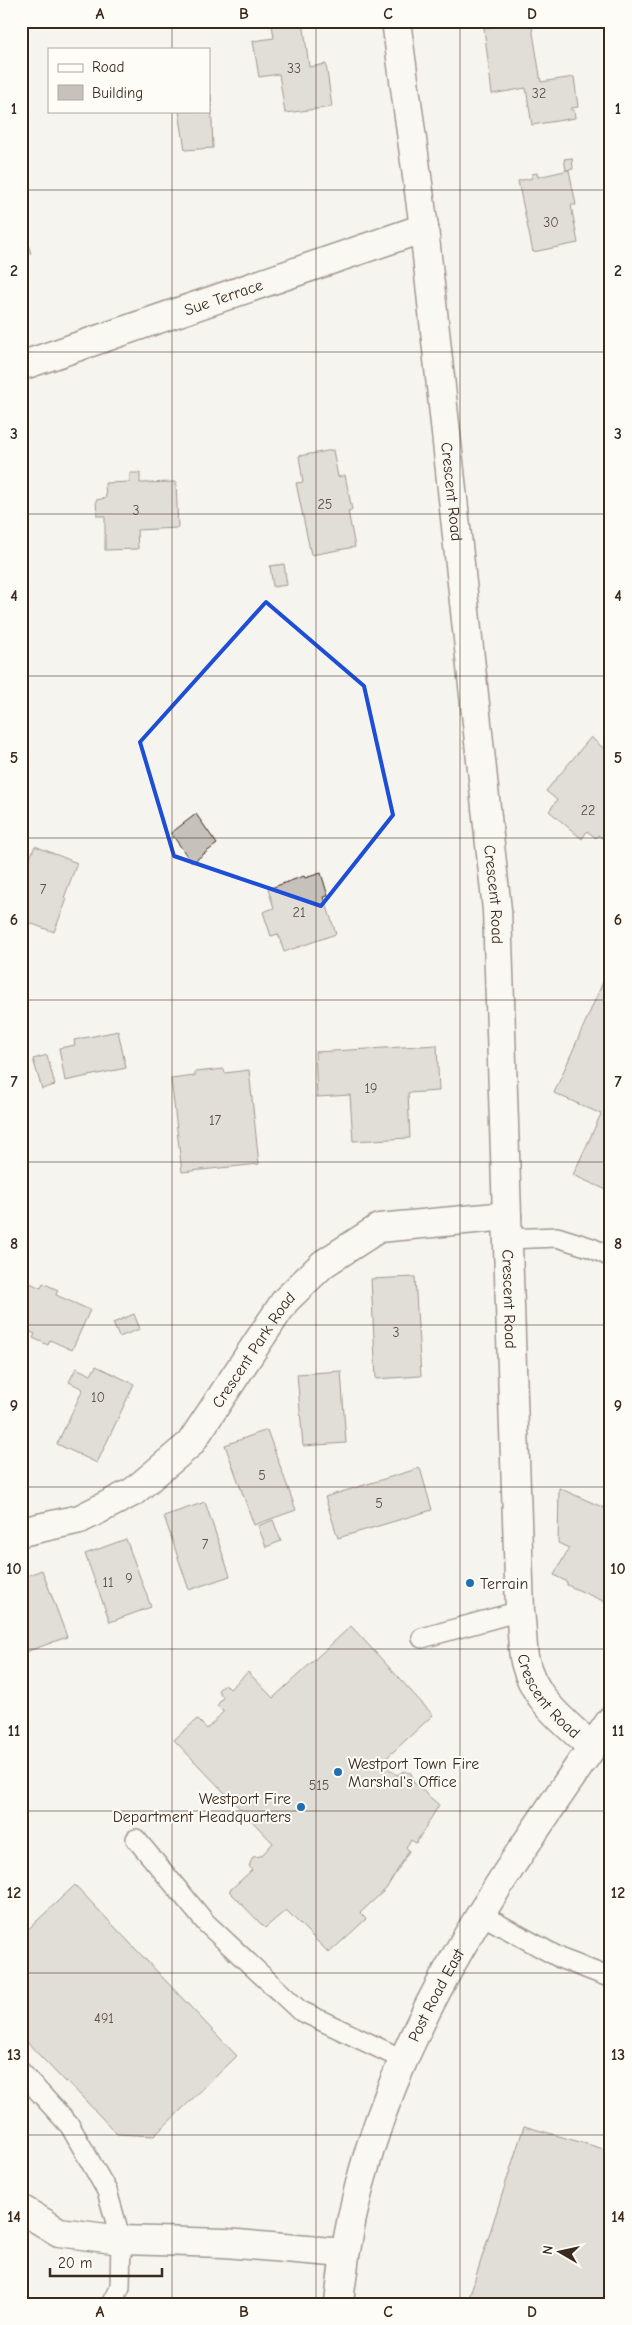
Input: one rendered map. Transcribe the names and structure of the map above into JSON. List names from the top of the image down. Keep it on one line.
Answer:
{"streets":{"street":["Sue Terrace","Crescent Road","Crescent Park Road","Post Road East"]},"crossings":[["Sue Terrace","Crescent Road"],["Crescent Road","Crescent Park Road"],["Crescent Road","Post Road East"]],"places":["Terrain","Westport Town Fire Marshal's Office","Westport Fire Department Headquarters"],"house_numbers":["33","32","30","25","3","22","7","21","19","17","3","10","5","5","7","9","11","515","491"],"legend":["Road","Building"],"scale_bar":"20 m","north":"left","grid":{"columns":["A","B","C","D"],"rows":["1","2","3","4","5","6","7","8","9","10","11","12","13","14"]}}
